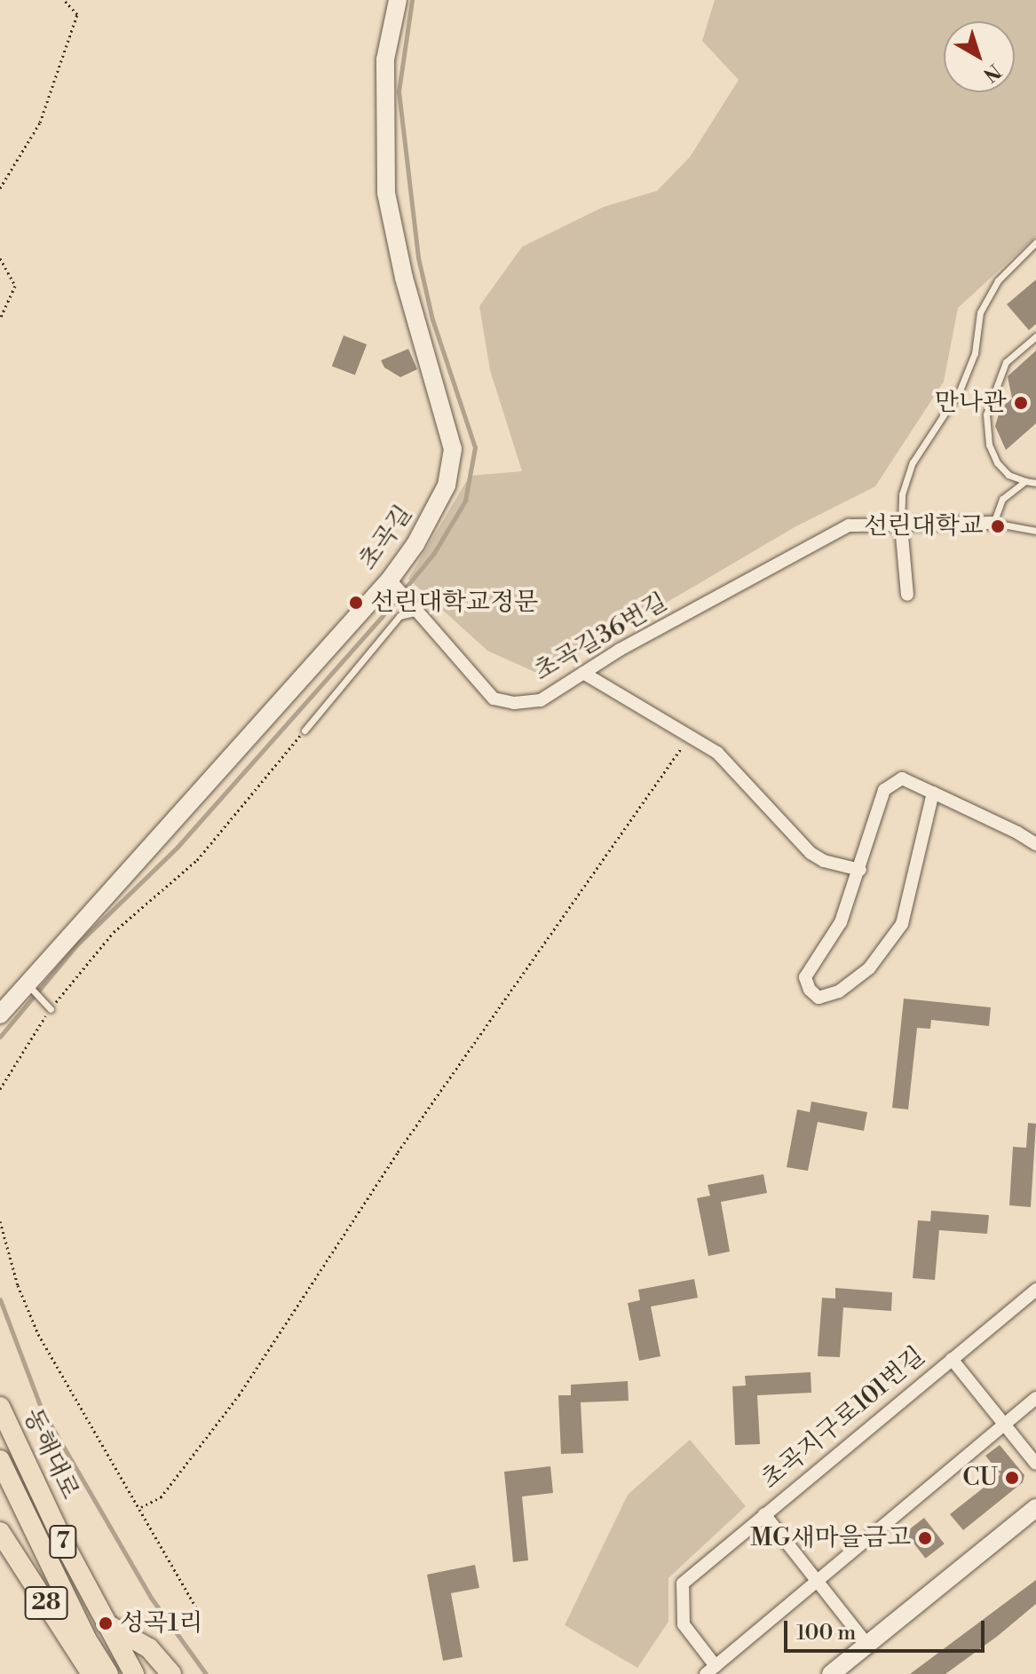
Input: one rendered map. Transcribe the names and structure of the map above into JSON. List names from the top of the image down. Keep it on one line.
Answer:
{"streets":{"main road":["동해대로","7","28"],"street":["초곡길","초곡길36번길","초곡지구로101번길"]},"crossings":[["초곡길","초곡길36번길"]],"places":["만나관","선린대학교","선린대학교정문","CU","MG새마을금고","성곡1리"],"scale_bar":"100 m","north":"bottom right"}
